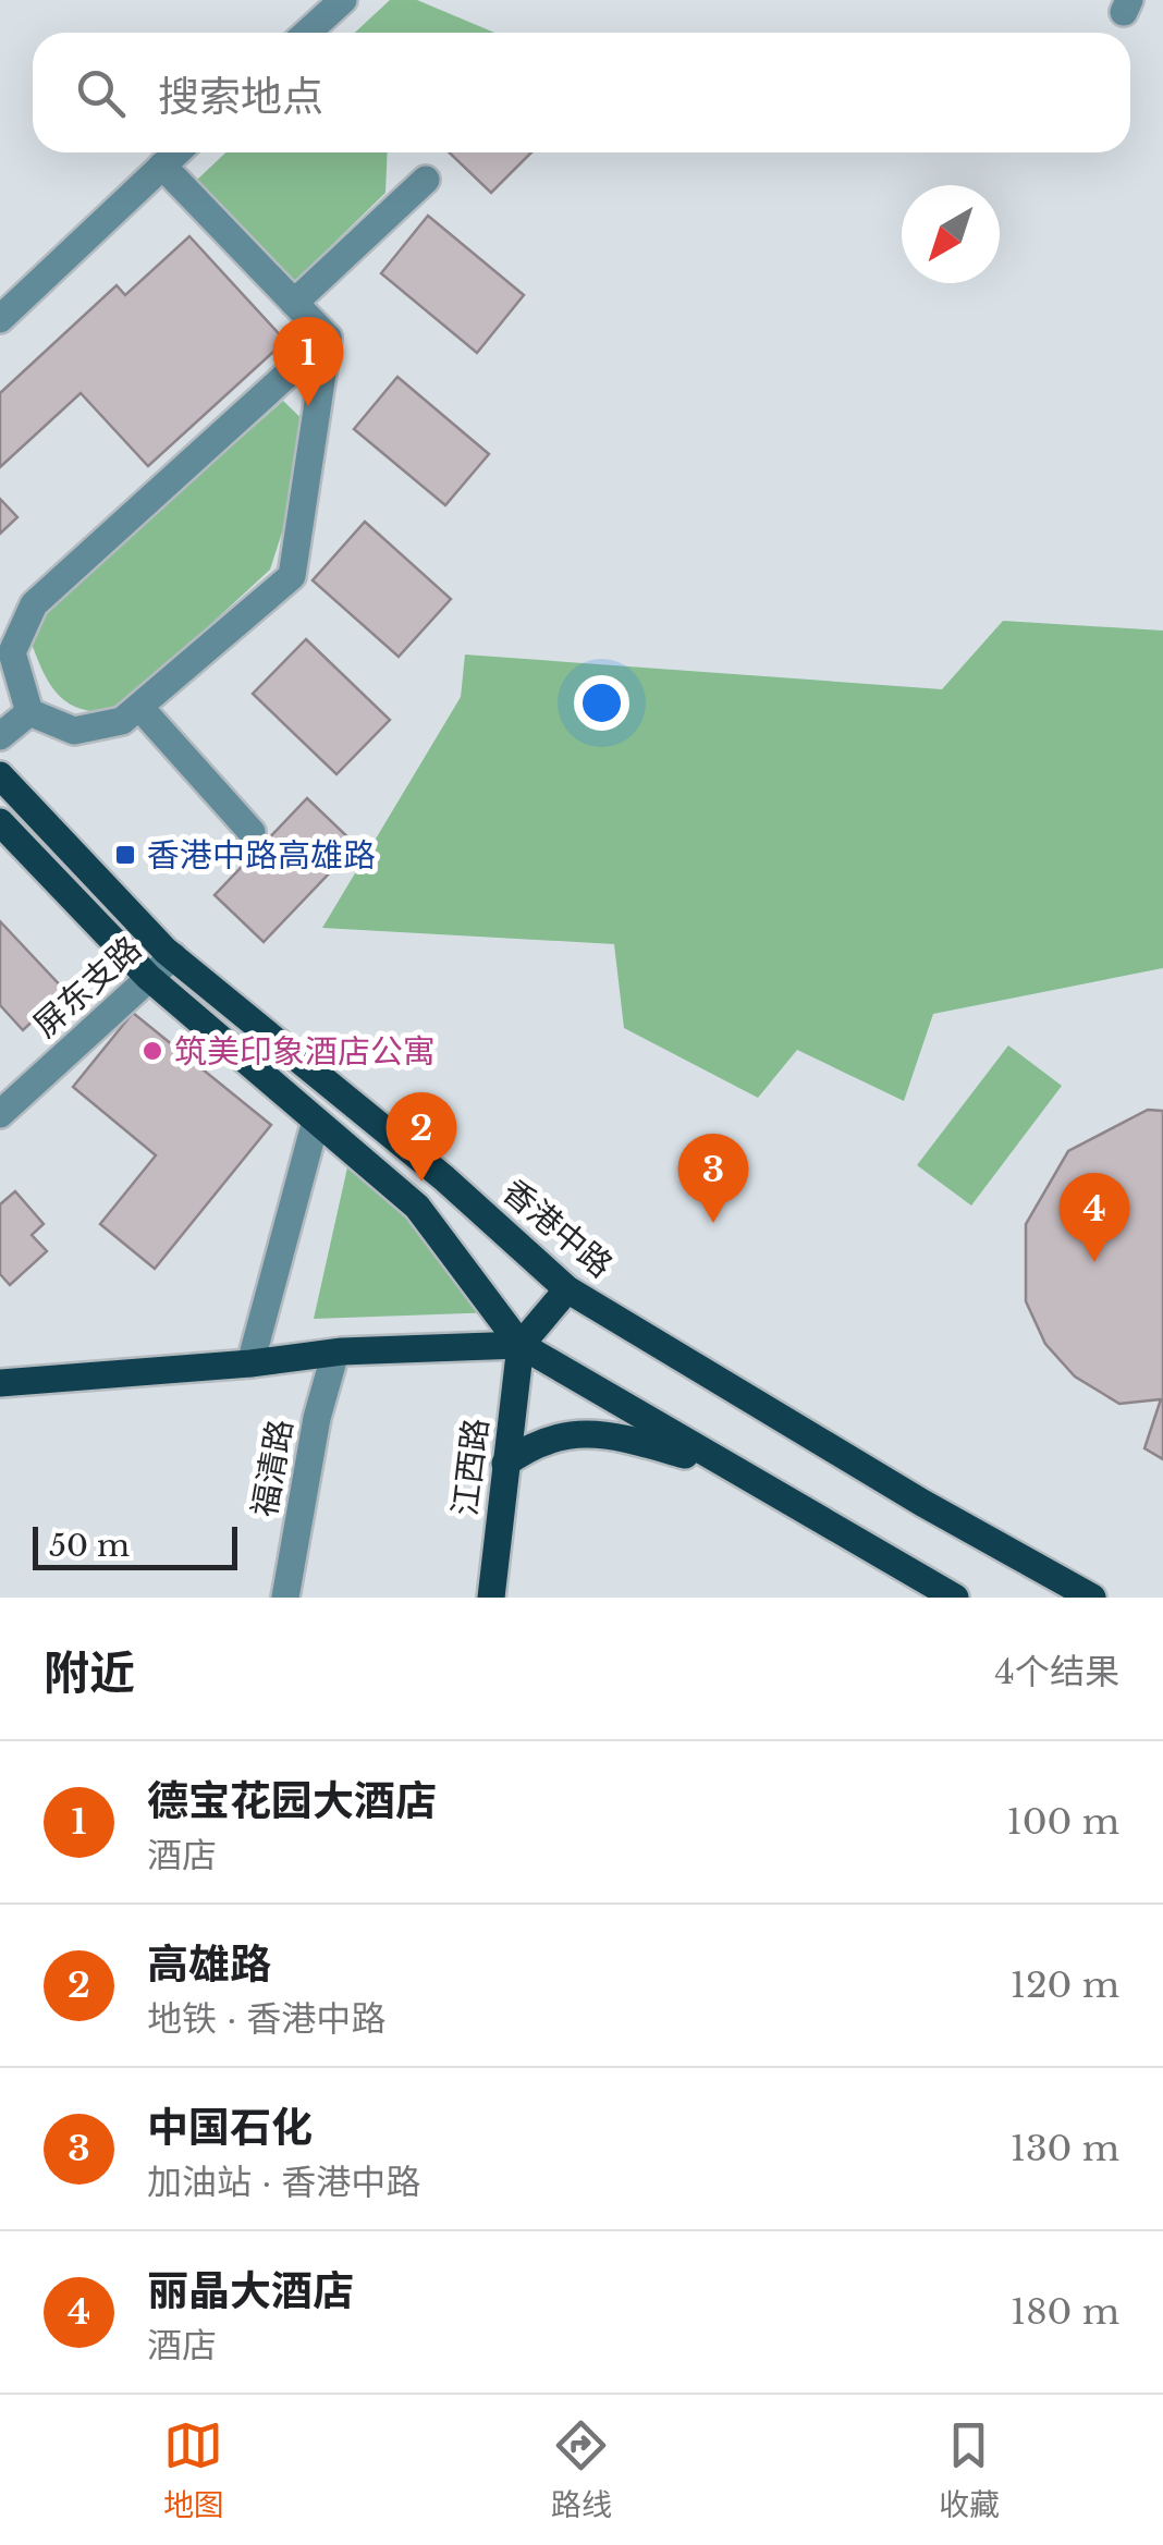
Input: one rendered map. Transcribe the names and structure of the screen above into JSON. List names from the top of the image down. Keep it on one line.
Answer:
{"streets":{"main road":["香港中路","江西路"],"street":["屏东支路","福清路"]},"crossings":[["屏东支路","香港中路"]],"places":{"transit":["香港中路高雄路"],"other":["筑美印象酒店公寓"]},"scale_bar":"50 m","north":"bottom left","page":{"search":"搜索地点","pins":["1","2","3","4"],"scale":"50 m","heading":["附近","4个结果"],"list":[{"mark":"1","name":"德宝花园大酒店","note":"酒店","value":"100 m"},{"mark":"2","name":"高雄路","note":"地铁 · 香港中路","value":"120 m"},{"mark":"3","name":"中国石化","note":"加油站 · 香港中路","value":"130 m"},{"mark":"4","name":"丽晶大酒店","note":"酒店","value":"180 m"}],"nav":["地图","路线","收藏"]}}
